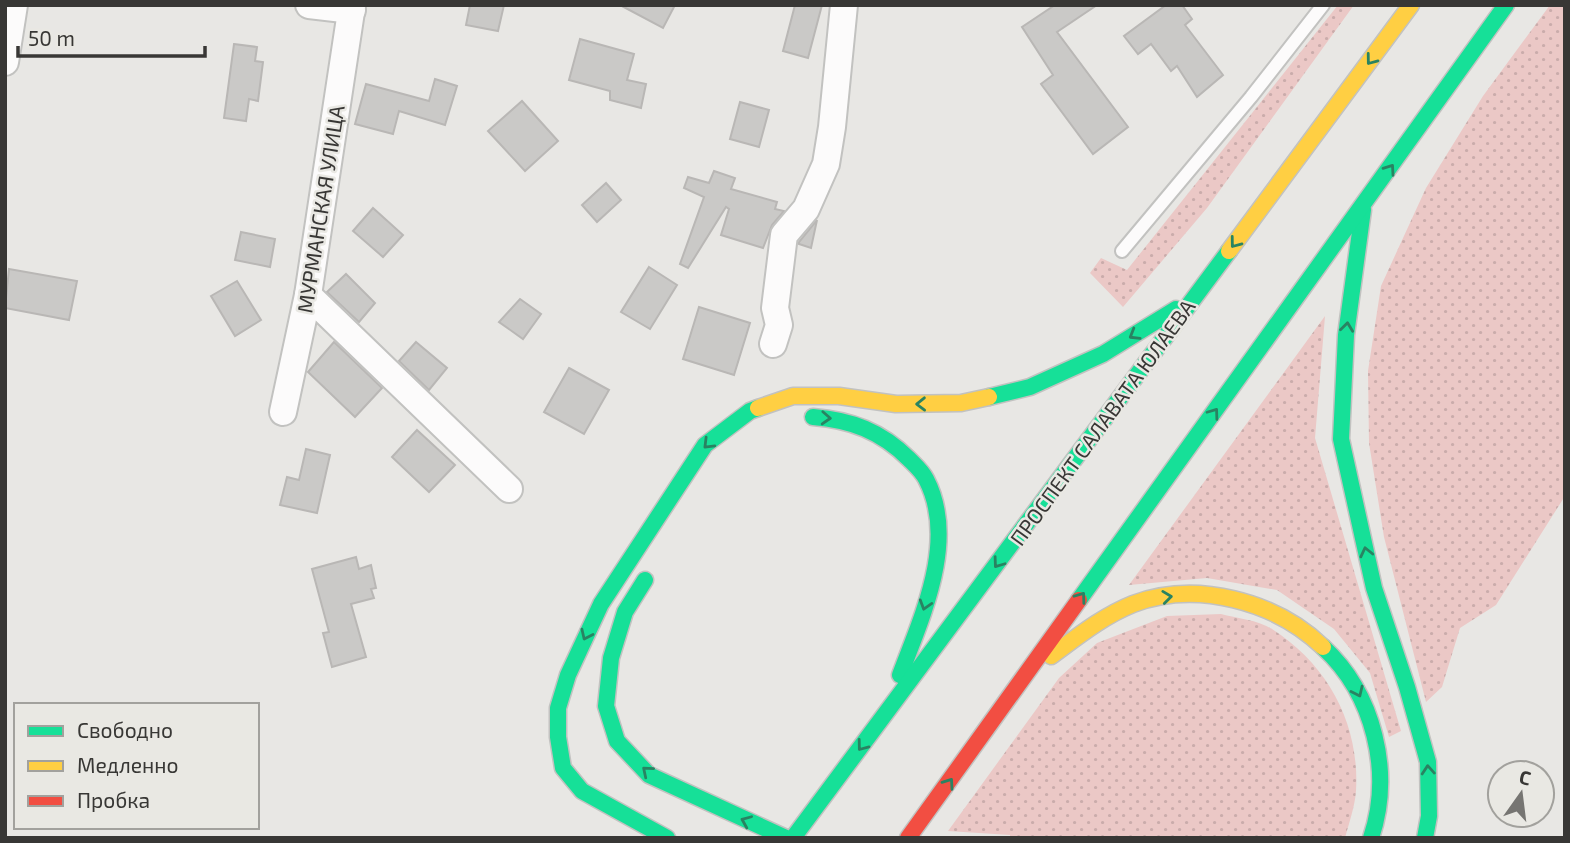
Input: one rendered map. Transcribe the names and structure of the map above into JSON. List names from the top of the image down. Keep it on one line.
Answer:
{"streets":{"main road":["ПРОСПЕКТ САЛАВАТА ЮЛАЕВА"],"street":["МУРМАНСКАЯ УЛИЦА"]},"legend":["Свободно","Медленно","Пробка"],"scale_bar":"50 m","north":"top"}
